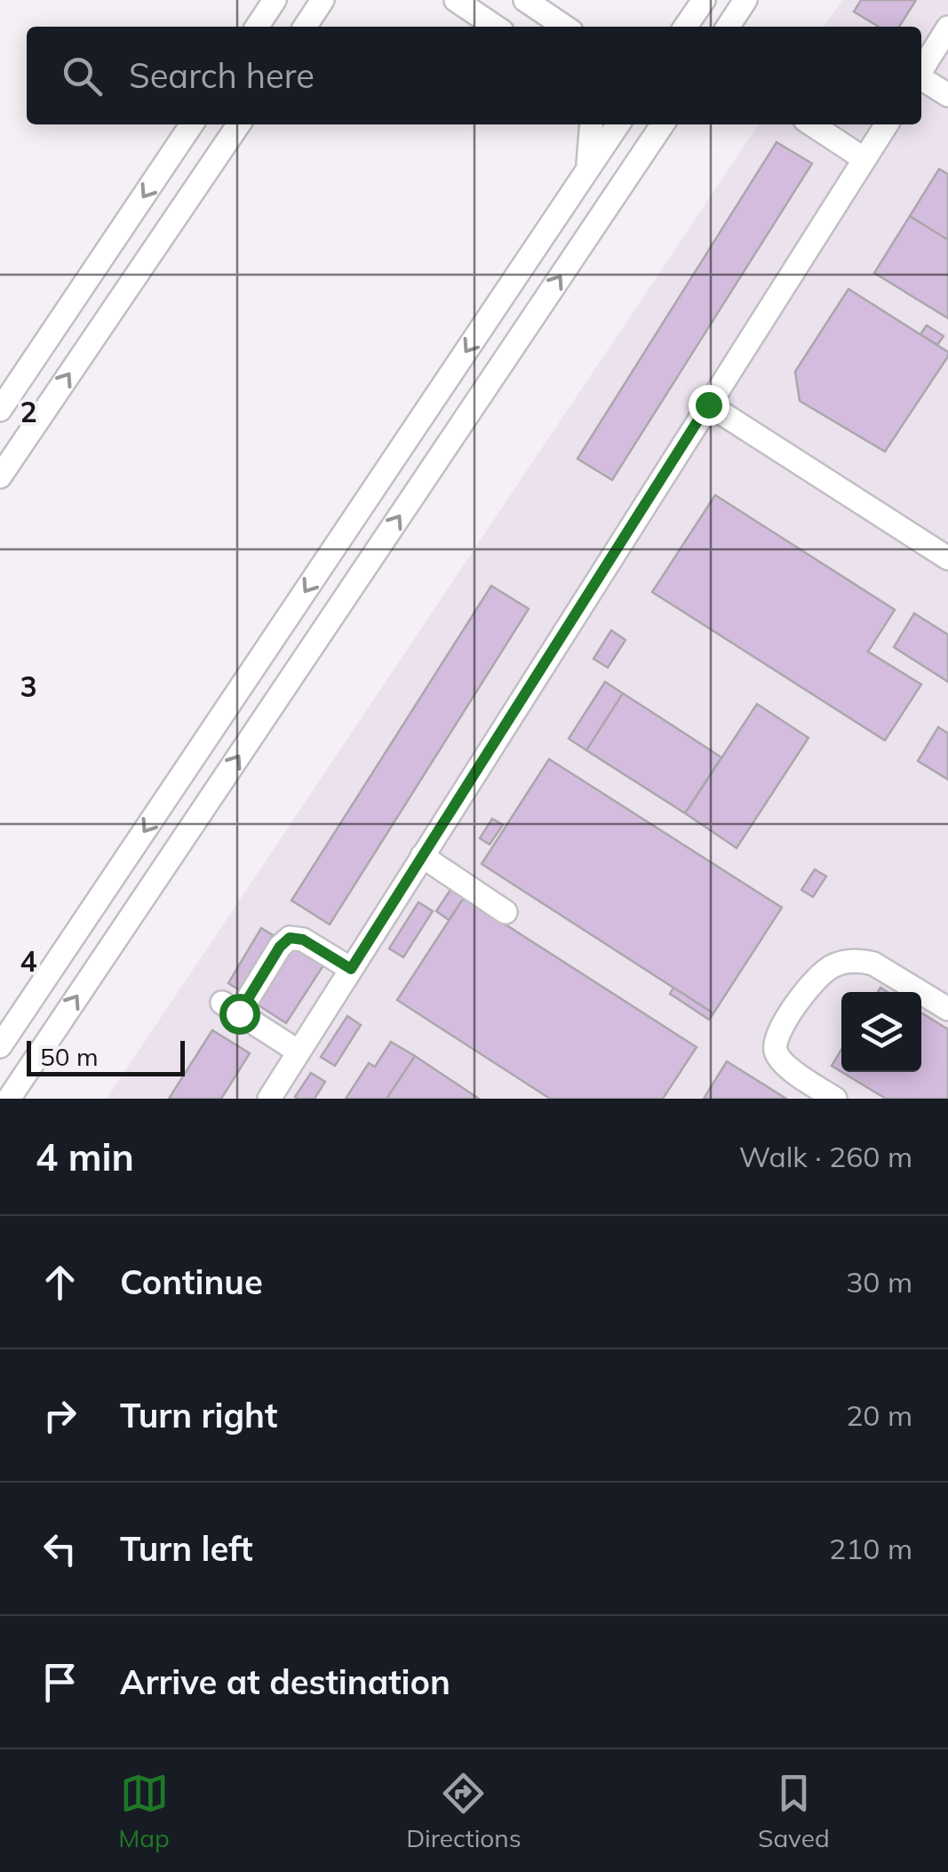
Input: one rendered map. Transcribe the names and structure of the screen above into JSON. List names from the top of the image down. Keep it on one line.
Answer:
{"scale_bar":"50 m","page":{"search":"Search here","scale":"50 m","heading":["4 min","Walk · 260 m"],"list":[["Continue","30 m"],["Turn right","20 m"],["Turn left","210 m"],"Arrive at destination"],"nav":["Map","Directions","Saved"]},"grid":{"rows":["2","3","4"]}}
